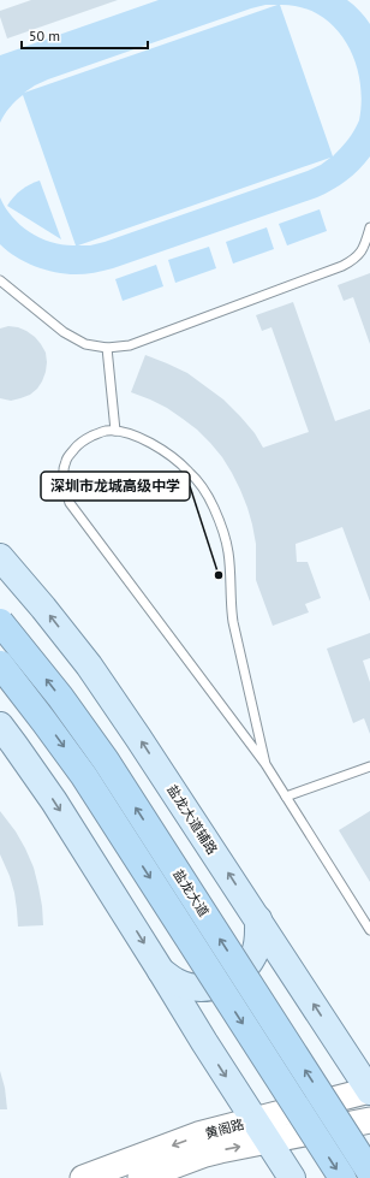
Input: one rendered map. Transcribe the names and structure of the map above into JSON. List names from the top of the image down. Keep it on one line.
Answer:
{"streets":{"highway":["盐龙大道"],"main road":["盐龙大道辅路","黄阁路"]},"crossings":[["盐龙大道辅路","黄阁路"]],"places":["深圳市龙城高级中学"],"scale_bar":"50 m"}
